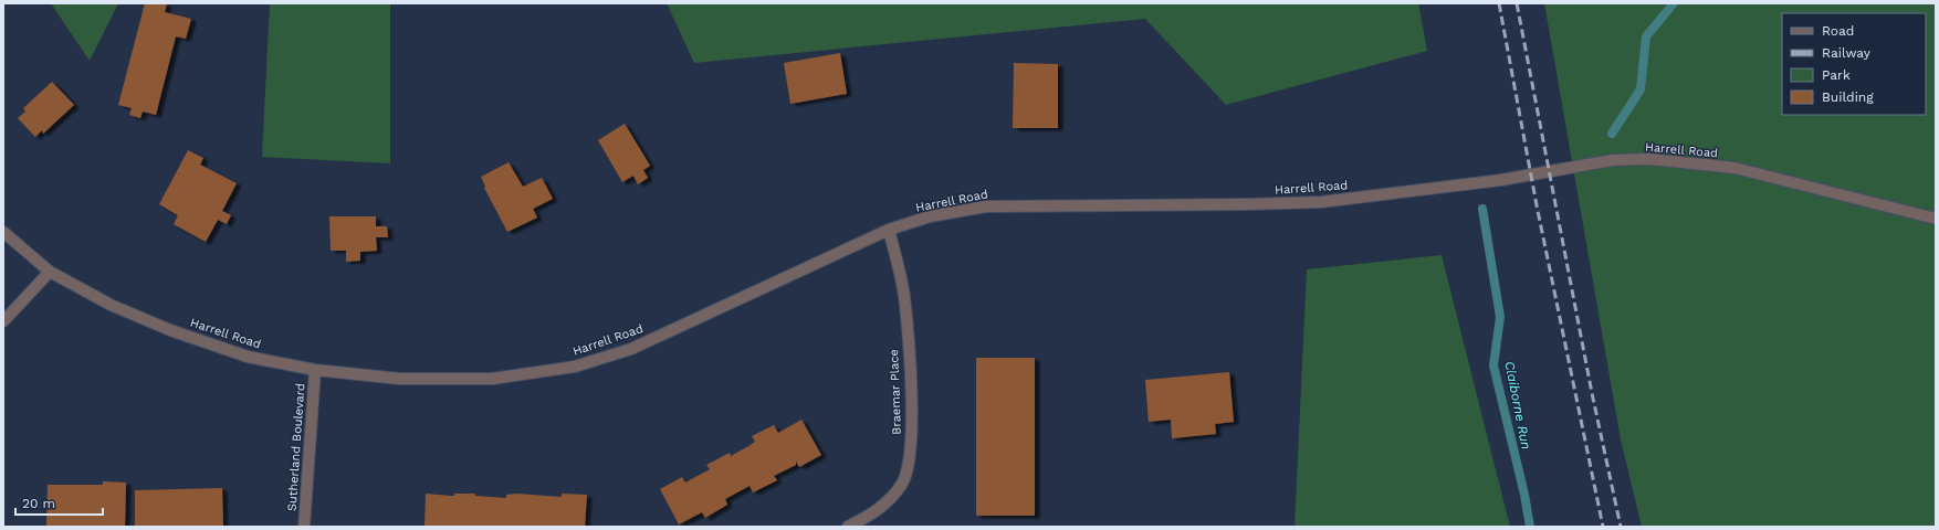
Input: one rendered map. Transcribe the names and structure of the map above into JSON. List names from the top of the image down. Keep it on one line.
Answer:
{"streets":{"street":["Harrell Road","Braemar Place","Sutherland Boulevard"]},"crossings":[["Harrell Road","Braemar Place"],["Harrell Road","Sutherland Boulevard"]],"water":["Claiborne Run"],"legend":["Road","Railway","Park","Building"],"scale_bar":"20 m"}
